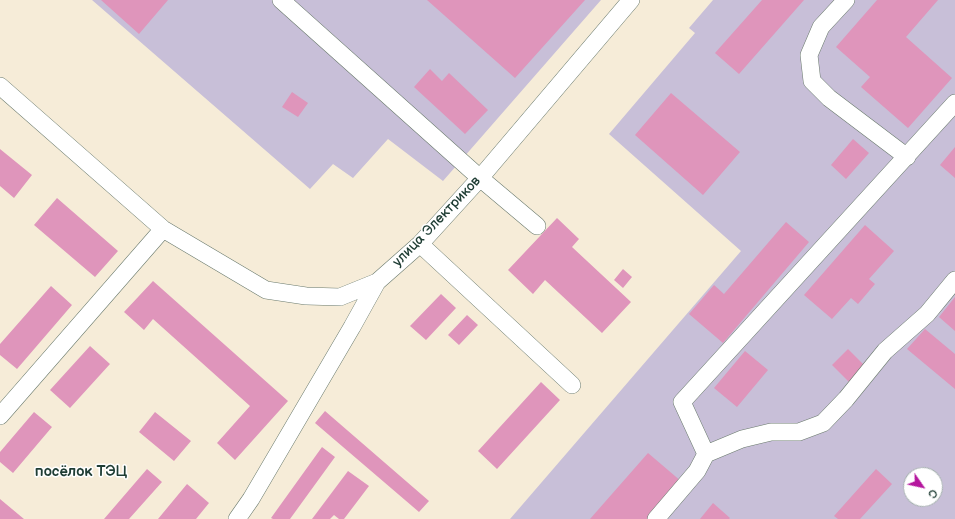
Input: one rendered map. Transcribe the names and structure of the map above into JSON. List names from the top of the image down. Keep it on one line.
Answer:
{"streets":{"street":["улица Электриков"]},"districts":["посёлок ТЭЦ"],"north":"bottom right"}
